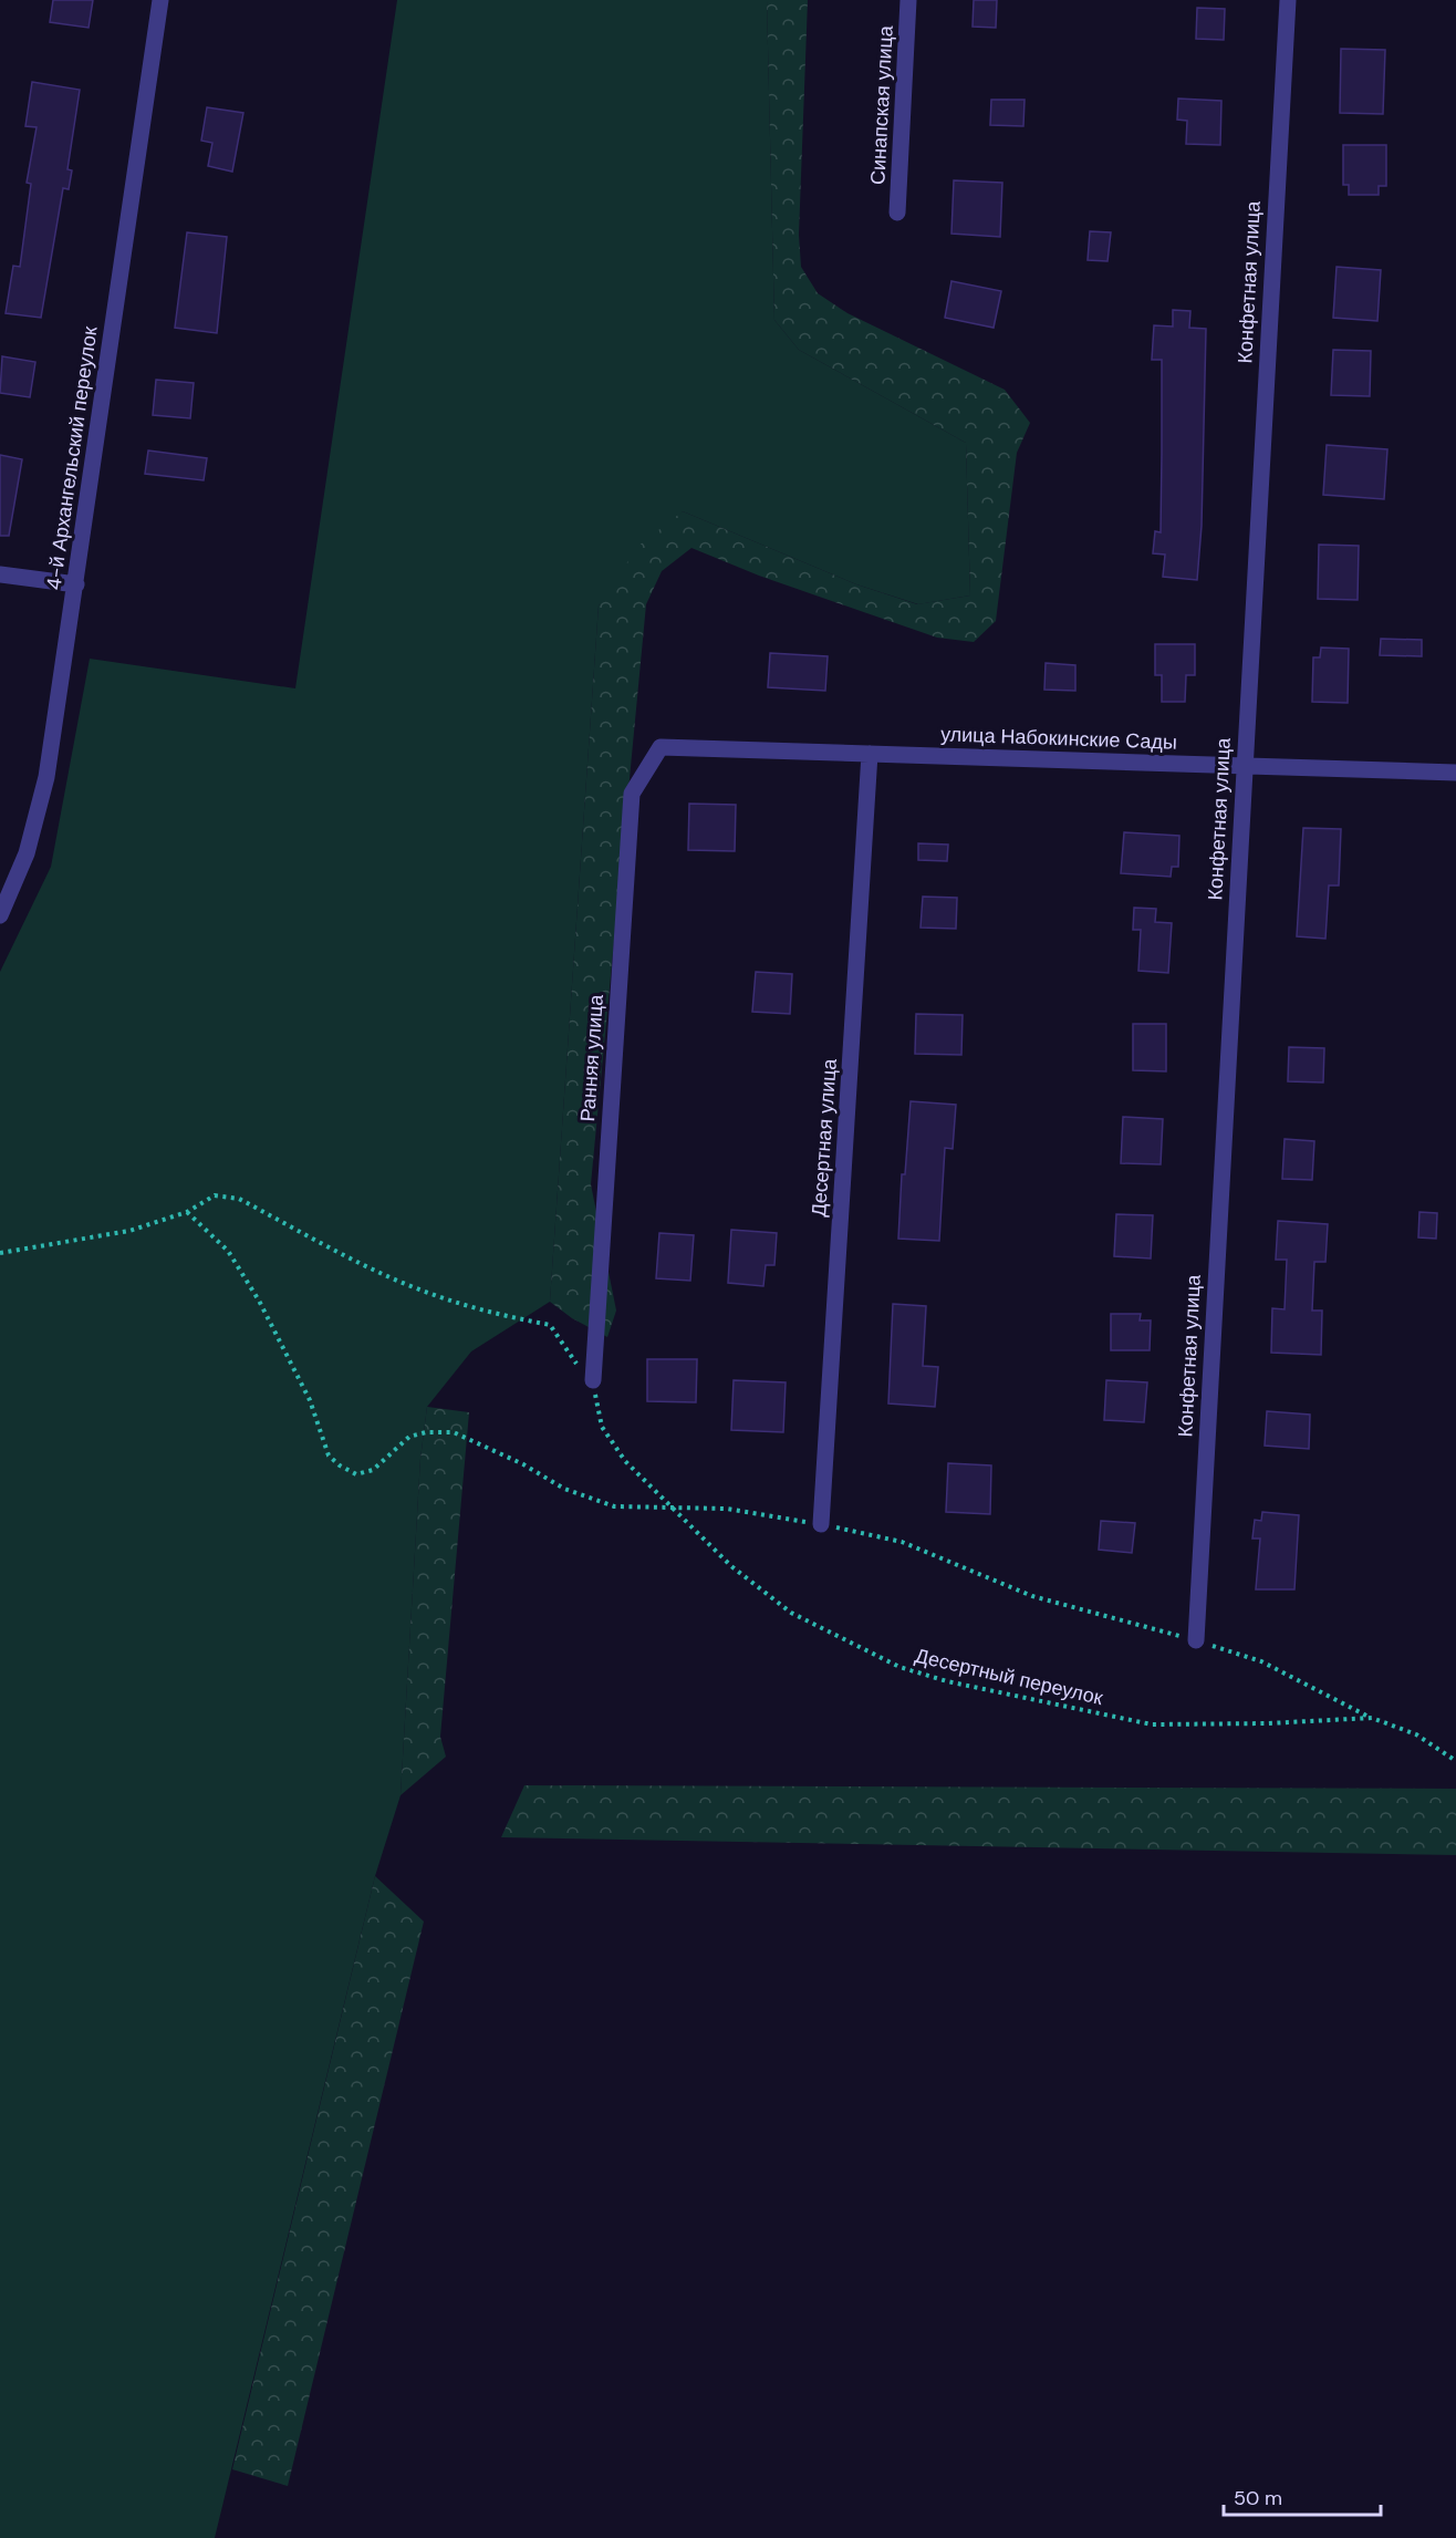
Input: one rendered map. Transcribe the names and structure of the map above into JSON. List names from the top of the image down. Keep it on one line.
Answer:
{"streets":{"street":["Синапская улица","Конфетная улица","4-й Архангельский переулок","улица Набокинские Сады","Ранняя улица","Десертная улица"],"path":["Десертный переулок"]},"crossings":[["Конфетная улица","улица Набокинские Сады"],["улица Набокинские Сады","Ранняя улица"],["улица Набокинские Сады","Десертная улица"],["Ранняя улица","Десертный переулок"]],"scale_bar":"50 m"}
